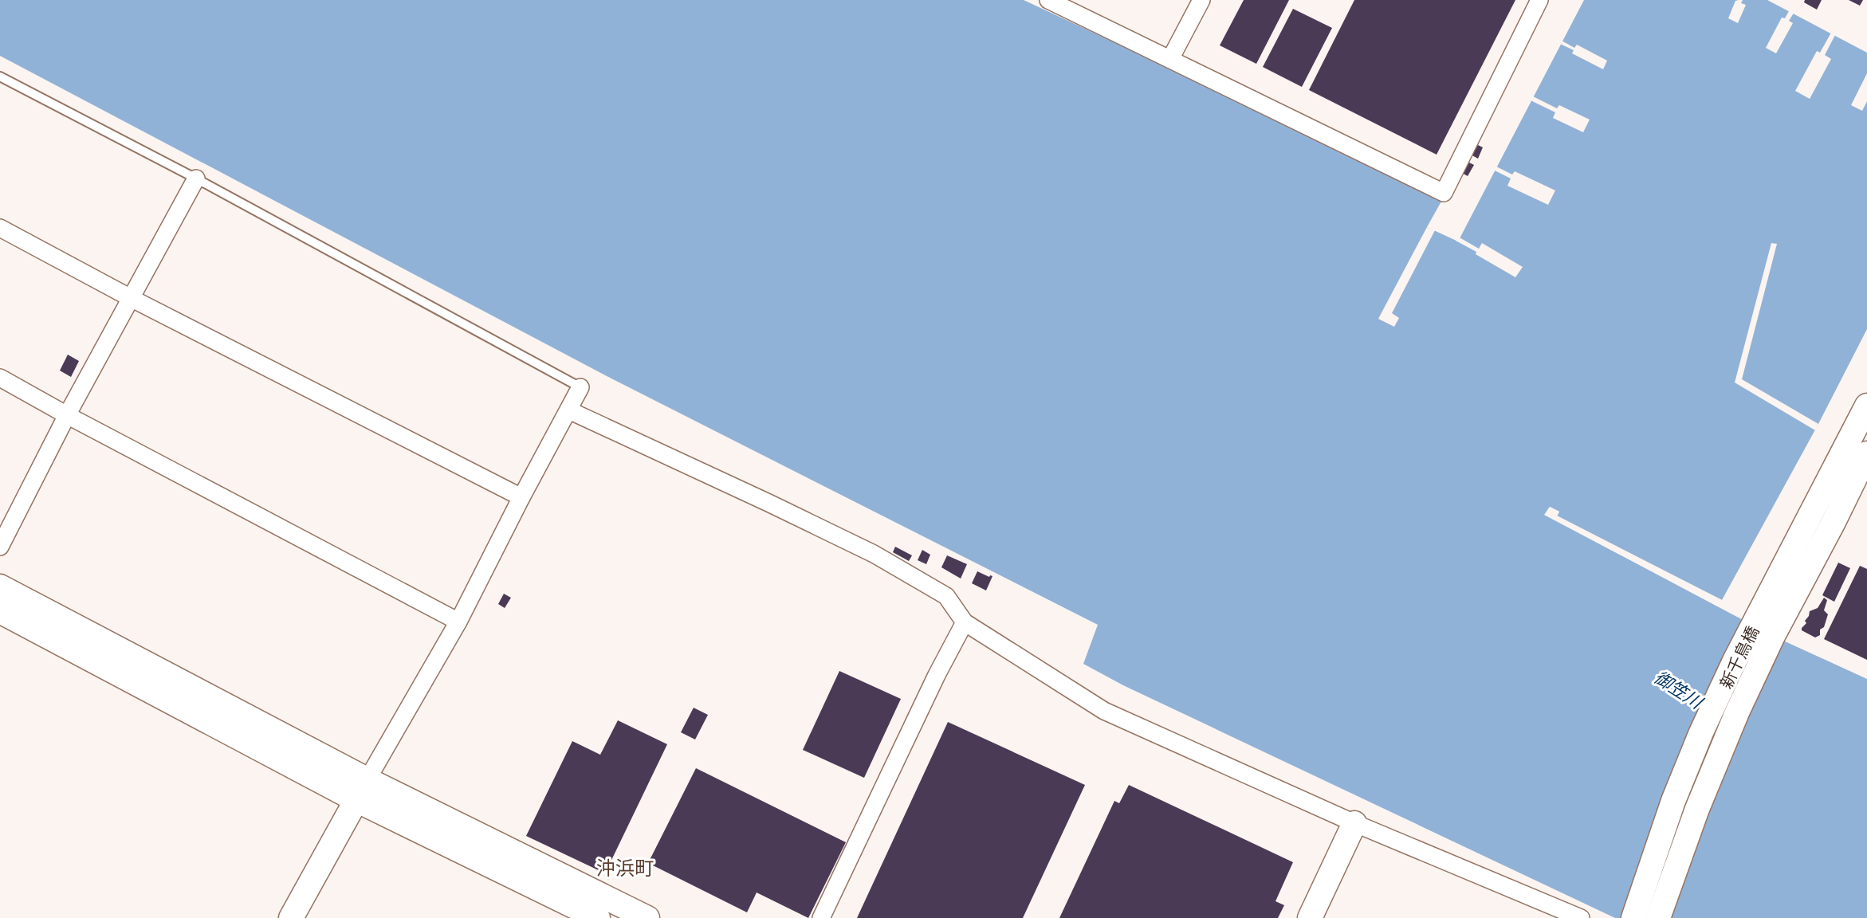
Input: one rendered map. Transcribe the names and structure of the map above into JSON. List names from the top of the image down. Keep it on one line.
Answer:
{"streets":{"street":["新千鳥橋"]},"districts":["沖浜町"],"water":["御笠川"]}
